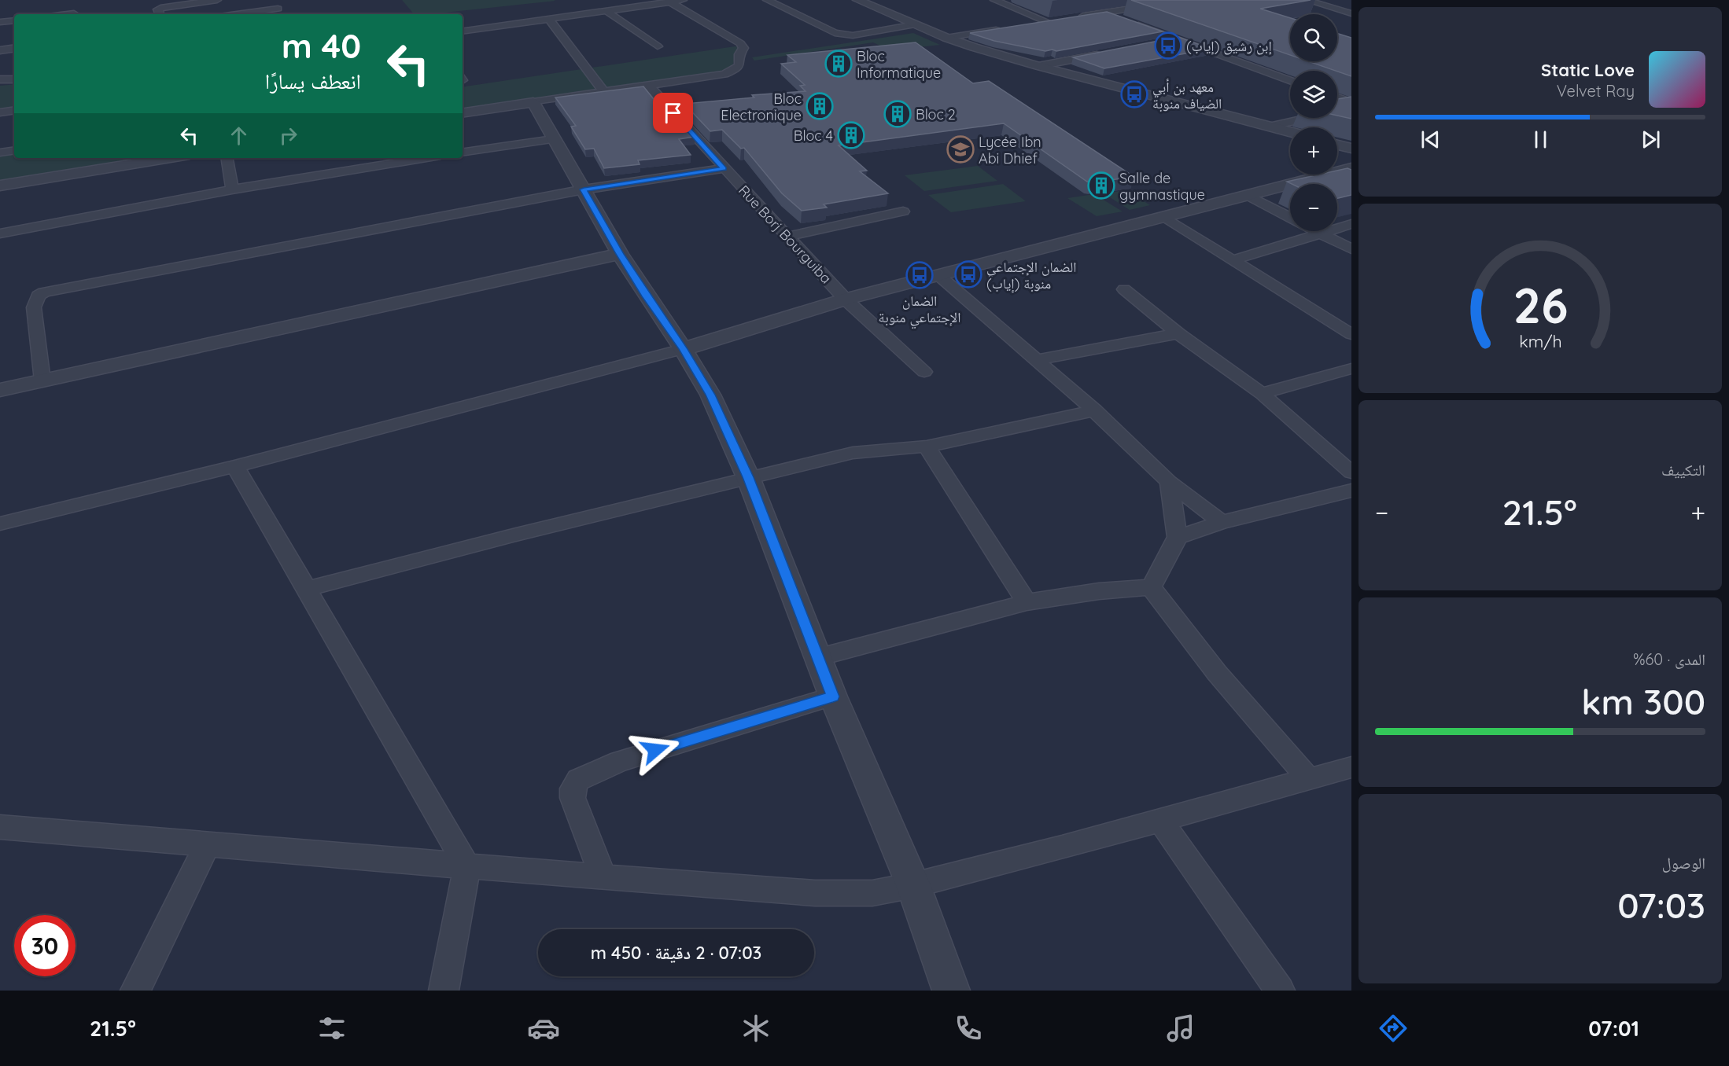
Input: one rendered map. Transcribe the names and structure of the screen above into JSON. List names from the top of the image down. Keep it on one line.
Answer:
{"streets":{"street":["Rue Borj Bourguiba"]},"places":{"bus stop":["إبن رشيق (إياب)","معهد بن أبي الضياف منوبة","الضمان الإجتماعي منوبة (إياب)","الضمان الإجتماعي منوبة"],"building":["Bloc Informatique","Bloc Electronique","Bloc 2","Bloc 4","Salle de gymnastique"],"school or university":["Lycée Ibn Abi Dhief"]},"page":{"map_buttons":["+","−"],"turn":["40 m","انعطف يسارًا"],"song":["Static Love","Velvet Ray"],"tile":["التكييف",["المدى · 60%","300 km"],["الوصول","07:03"]],"heat":["−","21.5°","+"],"limit":"30","trip":"07:03 · 2 دقيقة · 450 m","tabs":["07:01","21.5°"],"gauge":["26","km/h"]}}
